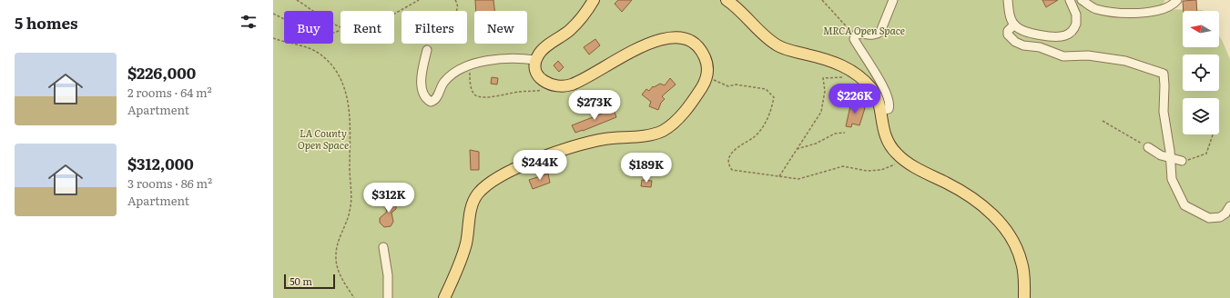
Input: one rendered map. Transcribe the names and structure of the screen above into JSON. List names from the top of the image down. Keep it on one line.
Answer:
{"parks":["MRCA Open Space","LA County Open Space"],"scale_bar":"50 m","north":"left","page":{"heading":"5 homes","chip":["Buy","Rent","Filters","New"],"list":[{"name":"$226,000","note":"2 rooms · 64 m² · Apartment"},{"name":"$312,000","note":"3 rooms · 86 m² · Apartment"}],"price":["$226K","$273K","$244K","$189K","$312K"],"scale":"50 m"}}
